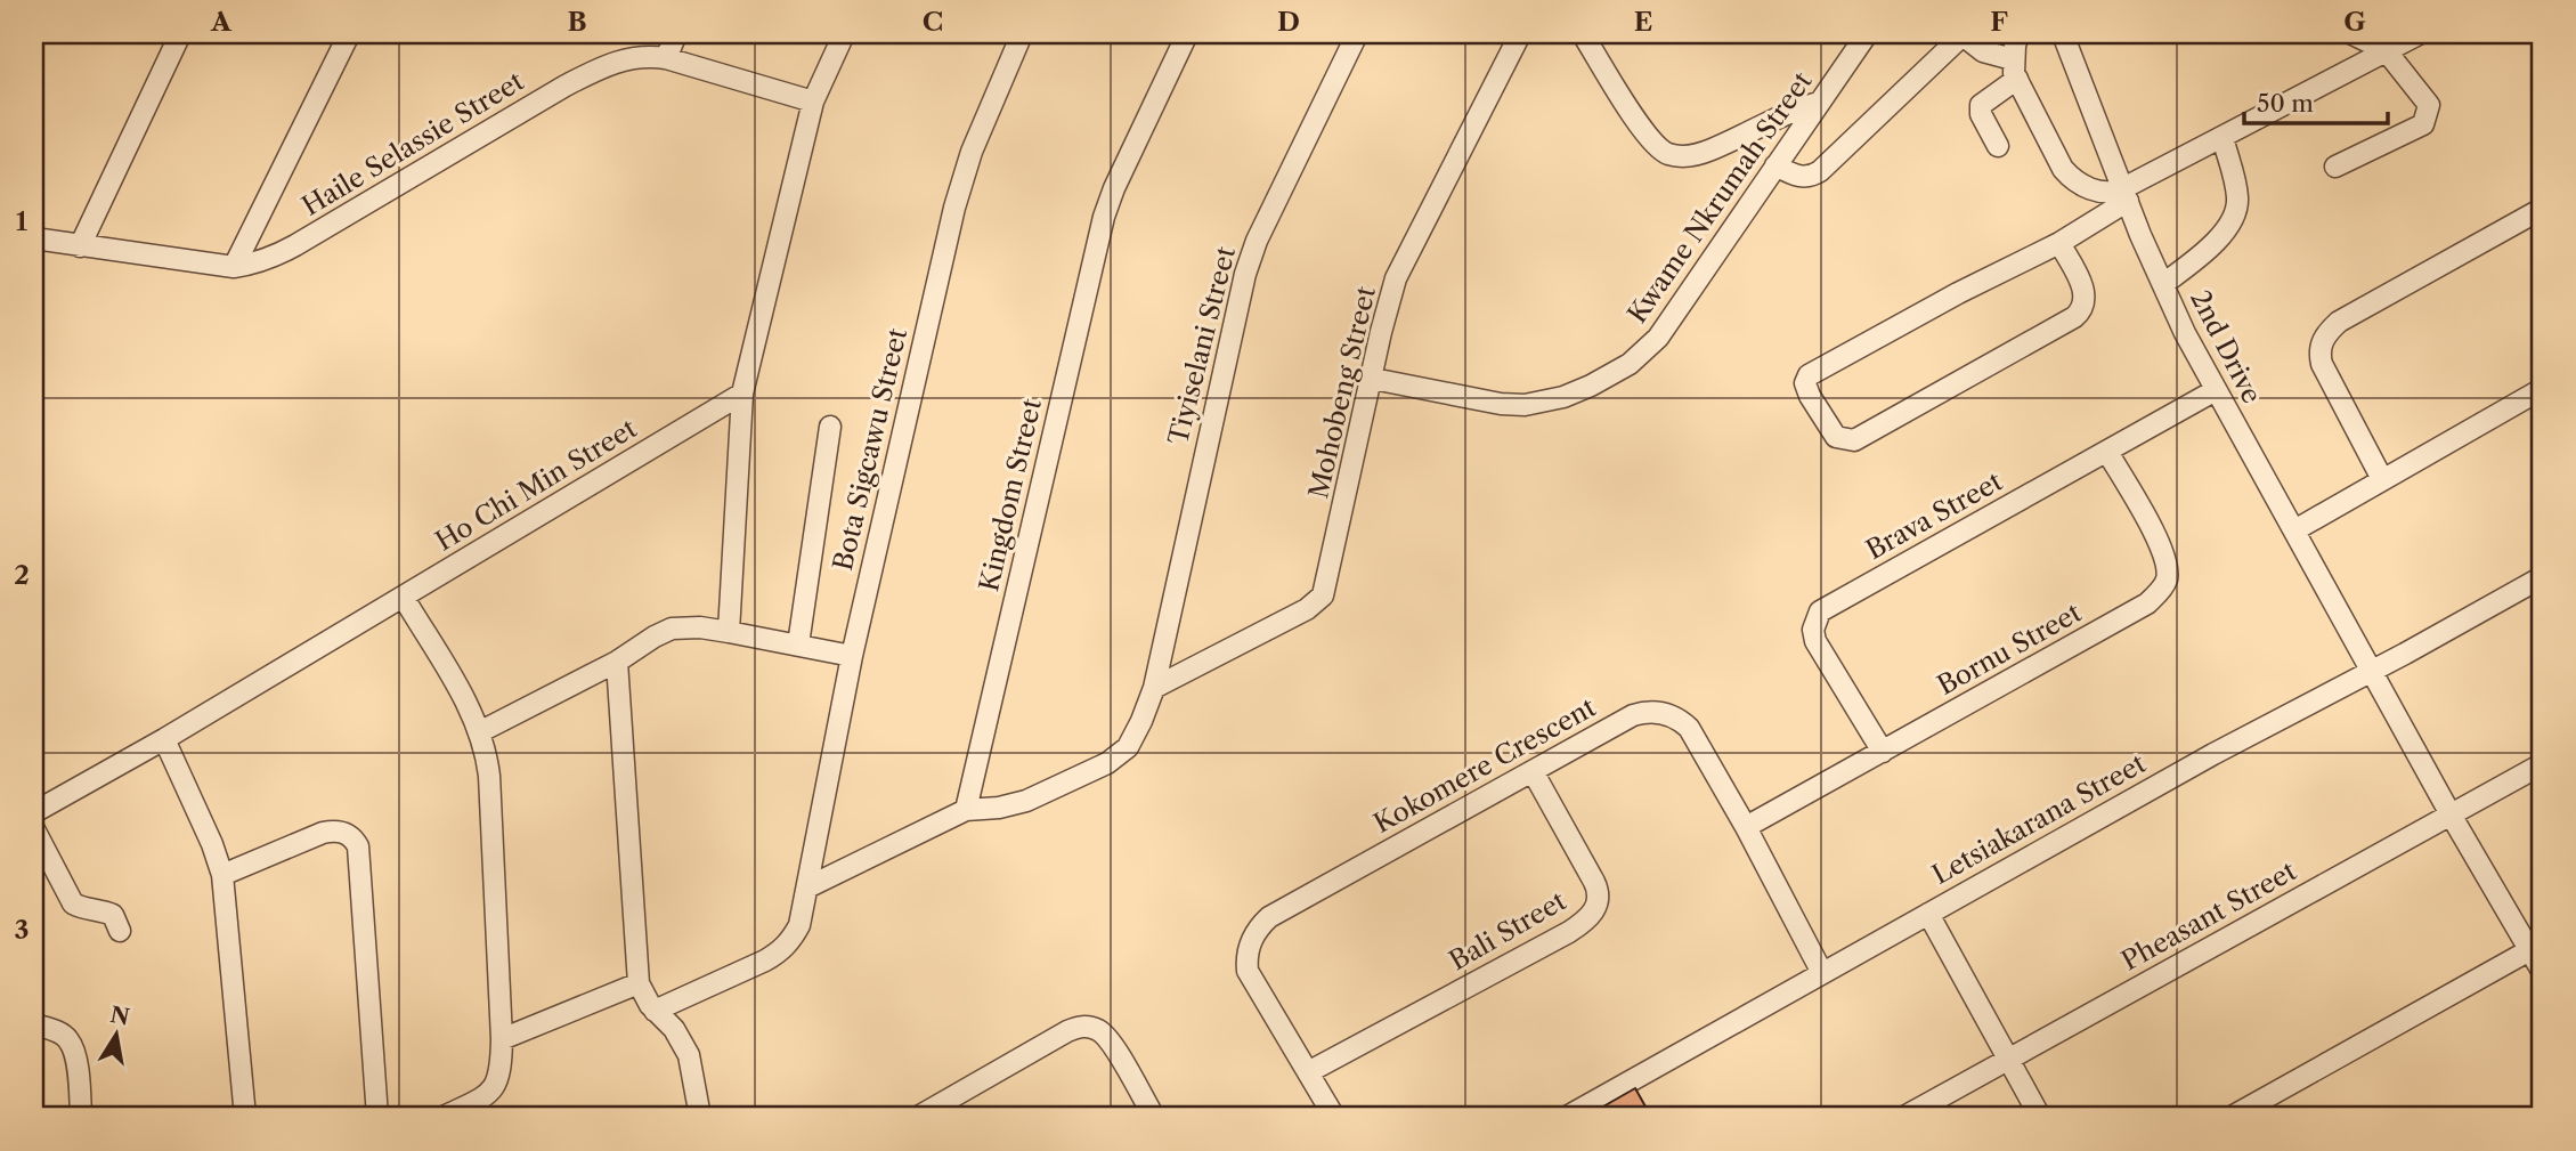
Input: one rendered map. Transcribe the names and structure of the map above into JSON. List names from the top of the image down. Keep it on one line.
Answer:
{"streets":{"street":["Haile Selassie Street","Kwame Nkrumah Street","Tiyiselani Street","2nd Drive","Mohobeng Street","Bota Sigcawu Street","Ho Chi Min Street","Kingdom Street","Brava Street","Bornu Street","Kokomere Crescent","Letsiakarana Street","Pheasant Street","Bali Street"]},"crossings":[["Kwame Nkrumah Street","Mohobeng Street"],["Tiyiselani Street","Mohobeng Street"],["Tiyiselani Street","Kingdom Street"],["2nd Drive","Brava Street"],["2nd Drive","Letsiakarana Street"],["2nd Drive","Pheasant Street"],["Brava Street","Bornu Street"],["Bornu Street","Kokomere Crescent"],["Kokomere Crescent","Letsiakarana Street"],["Kokomere Crescent","Bali Street"]],"scale_bar":"50 m","north":"top","grid":{"columns":["A","B","C","D","E","F","G"],"rows":["1","2","3"]}}
